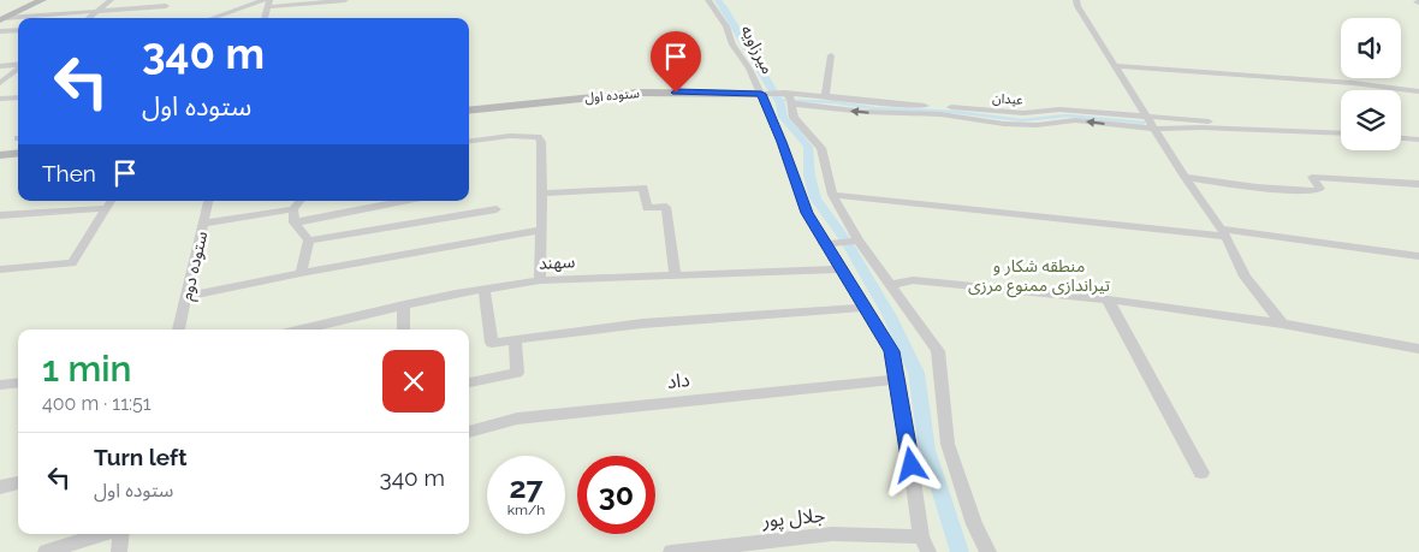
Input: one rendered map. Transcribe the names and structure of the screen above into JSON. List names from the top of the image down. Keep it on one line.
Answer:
{"streets":{"street":["میرزاویه","ستوده اول","عیدان","سهند","ستوده دوم","داد","جلال پور"]},"crossings":[["میرزاویه","ستوده اول"],["میرزاویه","سهند"],["میرزاویه","داد"],["میرزاویه","جلال پور"]],"parks":["منطقه شکار و تیراندازی ممنوع مرزی"],"page":{"turn":["340 m","ستوده اول"],"then":"Then","heading":["1 min","400 m · 11:51"],"list":[{"name":"Turn left","note":"ستوده اول","value":"340 m"}],"speed":"27 km/h","limit":"30"}}
